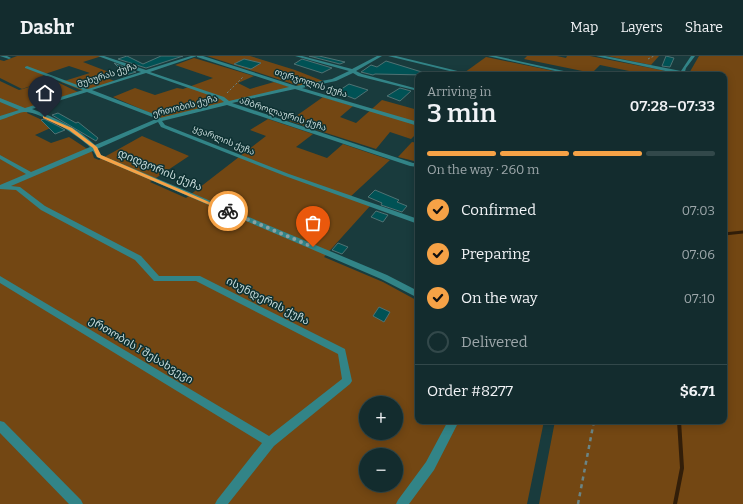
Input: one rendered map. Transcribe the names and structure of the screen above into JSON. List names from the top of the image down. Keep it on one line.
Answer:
{"streets":{"street":["მუხურას ქუჩა","თერჯოლის ქუჩა","ერთობის ქუჩა","ამბროლაურის ქუჩა","ყვარლის ქუჩა","დიდგორის ქუჩა","ისუნდერის ქუჩა","ერთობის I შესახვევი"]},"crossings":[["მუხურას ქუჩა","ამბროლაურის ქუჩა"],["მუხურას ქუჩა","ყვარლის ქუჩა"],["მუხურას ქუჩა","დიდგორის ქუჩა"],["თერჯოლის ქუჩა","ერთობის ქუჩა"],["ერთობის ქუჩა","ამბროლაურის ქუჩა"],["ერთობის ქუჩა","ყვარლის ქუჩა"],["ერთობის ქუჩა","დიდგორის ქუჩა"],["ერთობის ქუჩა","ისუნდერის ქუჩა"],["ისუნდერის ქუჩა","ერთობის I შესახვევი"]],"page":{"header":"Dashr","nav":["Map","Layers","Share"],"heading":["3 min","Arriving in","07:28–07:33"],"panel":["Order #8277","$6.71"],"bar":"On the way · 260 m","list":[["Confirmed","07:03"],["Preparing","07:06"],["On the way","07:10"],"Delivered"],"map_buttons":["+","−"]}}
